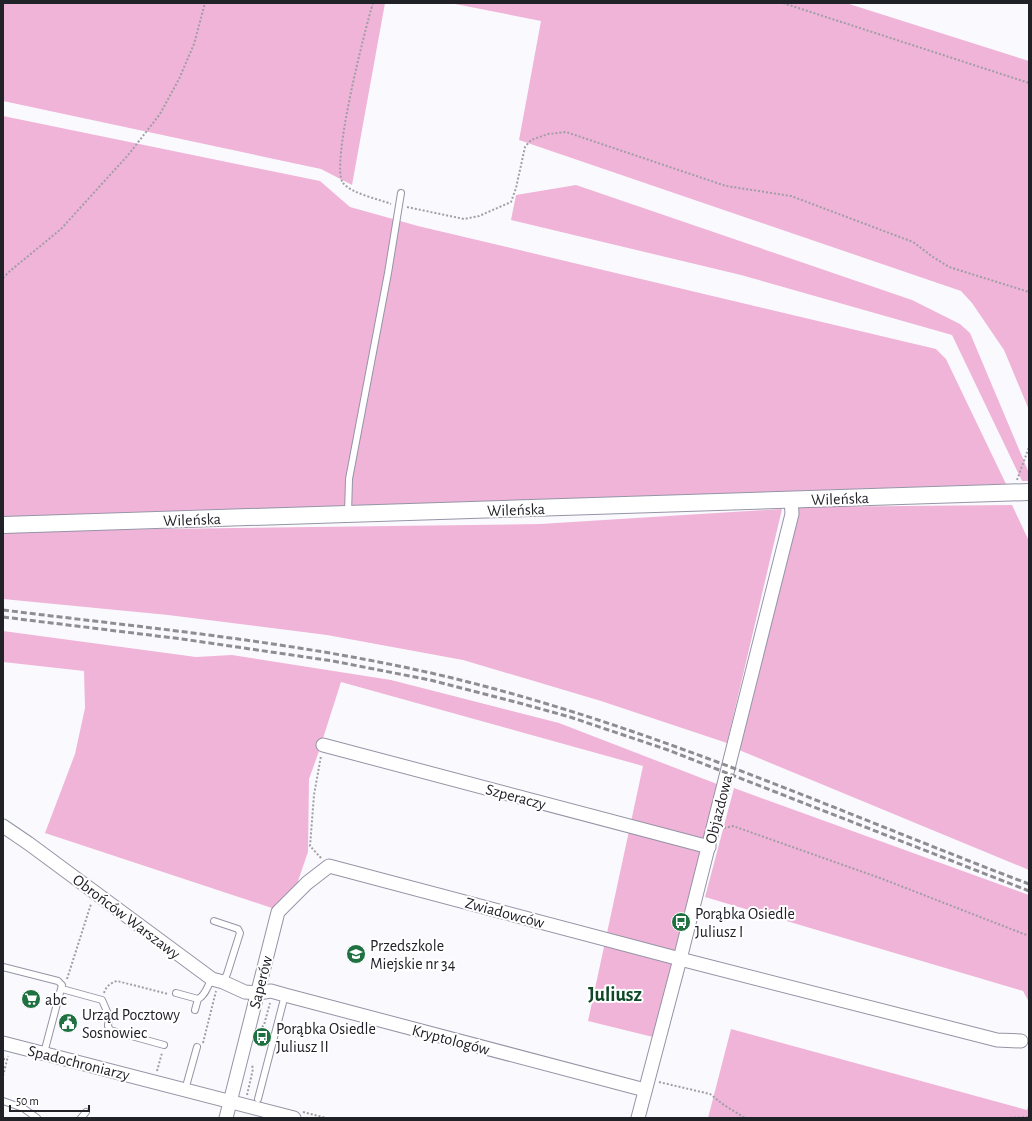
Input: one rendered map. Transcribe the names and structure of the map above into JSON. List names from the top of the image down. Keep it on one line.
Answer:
{"streets":{"street":["Wileńska","Szperaczy","Objazdowa","Zwiadowców","Obrońców Warszawy","Saperów","Kryptologów","Spadochroniarzy"]},"crossings":[["Wileńska","Objazdowa"],["Szperaczy","Objazdowa"],["Objazdowa","Zwiadowców"],["Objazdowa","Kryptologów"],["Zwiadowców","Saperów"],["Obrońców Warszawy","Saperów"],["Obrońców Warszawy","Kryptologów"],["Saperów","Kryptologów"],["Saperów","Spadochroniarzy"]],"districts":["Juliusz"],"places":{"bus stop":["Porąbka Osiedle Juliusz I","Porąbka Osiedle Juliusz II"],"school or university":["Przedszkole Miejskie nr 34"],"supermarket":["abc"],"public building":["Urząd Pocztowy Sosnowiec"]},"scale_bar":"50 m"}
